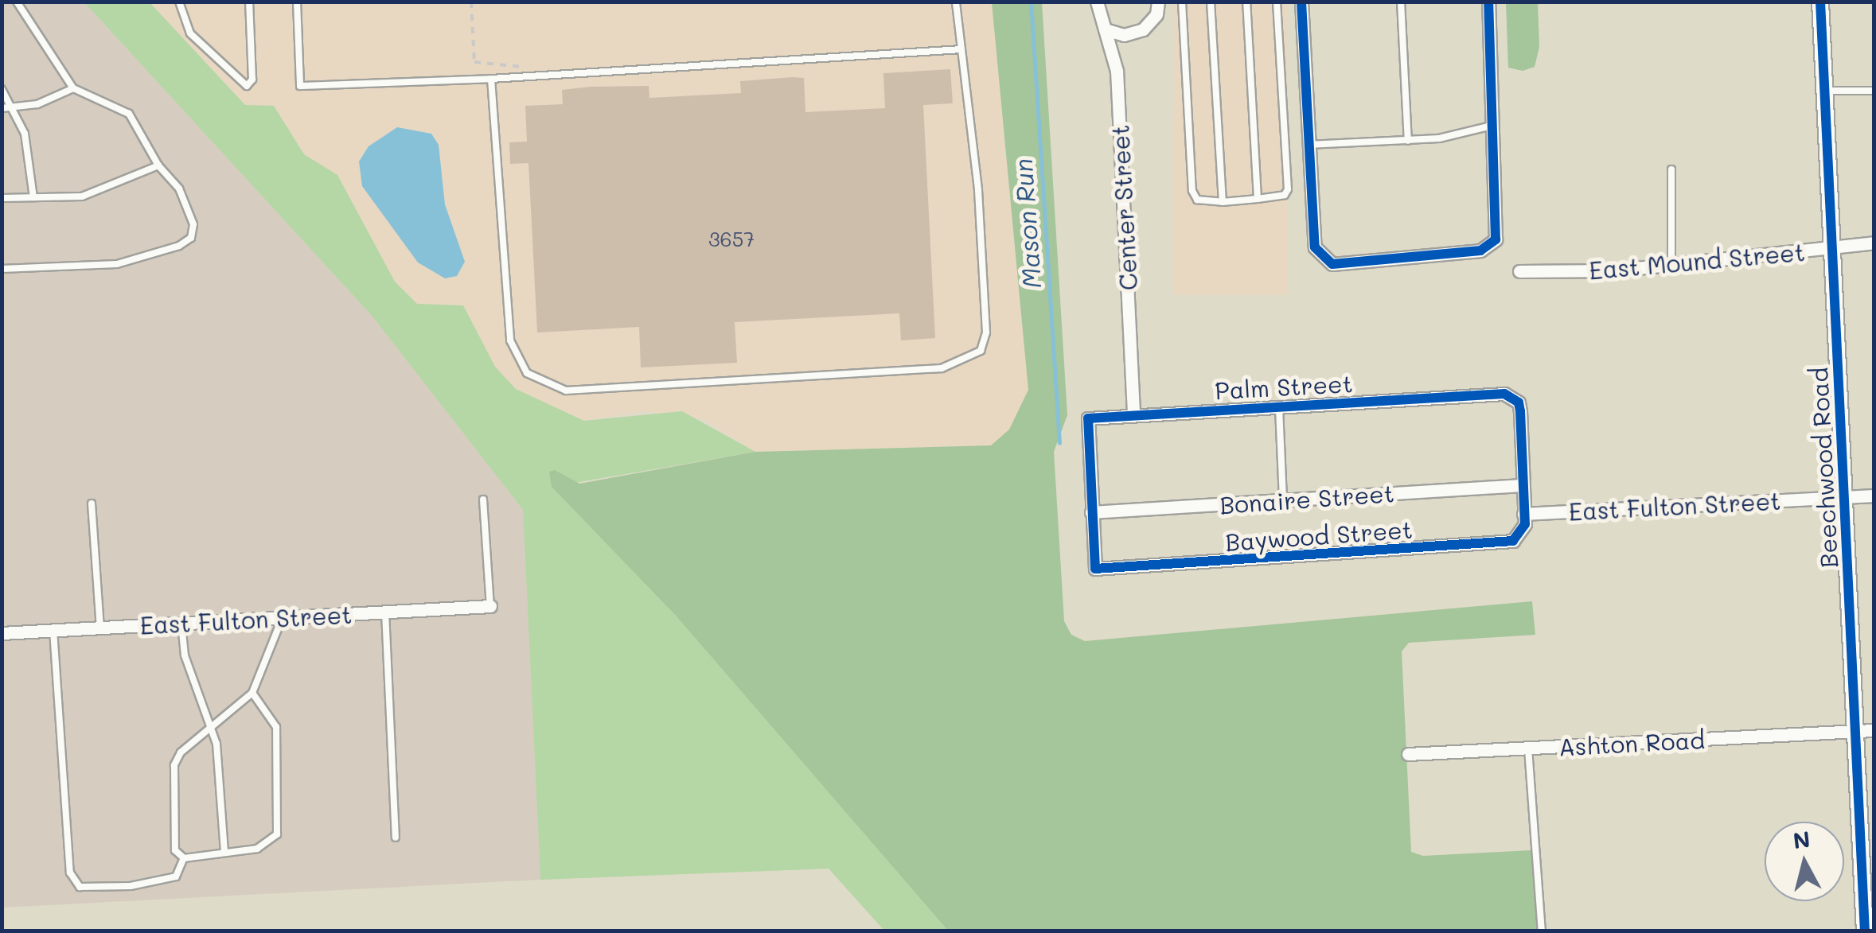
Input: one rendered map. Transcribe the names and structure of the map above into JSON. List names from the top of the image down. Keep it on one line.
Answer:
{"streets":{"street":["Center Street","East Mound Street","Palm Street","Beechwood Road","Bonaire Street","East Fulton Street","Baywood Street","Ashton Road"]},"crossings":[["Center Street","Palm Street"],["East Mound Street","Beechwood Road"],["Palm Street","Bonaire Street"],["Palm Street","East Fulton Street"],["Palm Street","Baywood Street"],["Beechwood Road","East Fulton Street"],["Beechwood Road","Ashton Road"],["East Fulton Street","Baywood Street"]],"water":["Mason Run"],"house_numbers":["3657"],"north":"top"}
